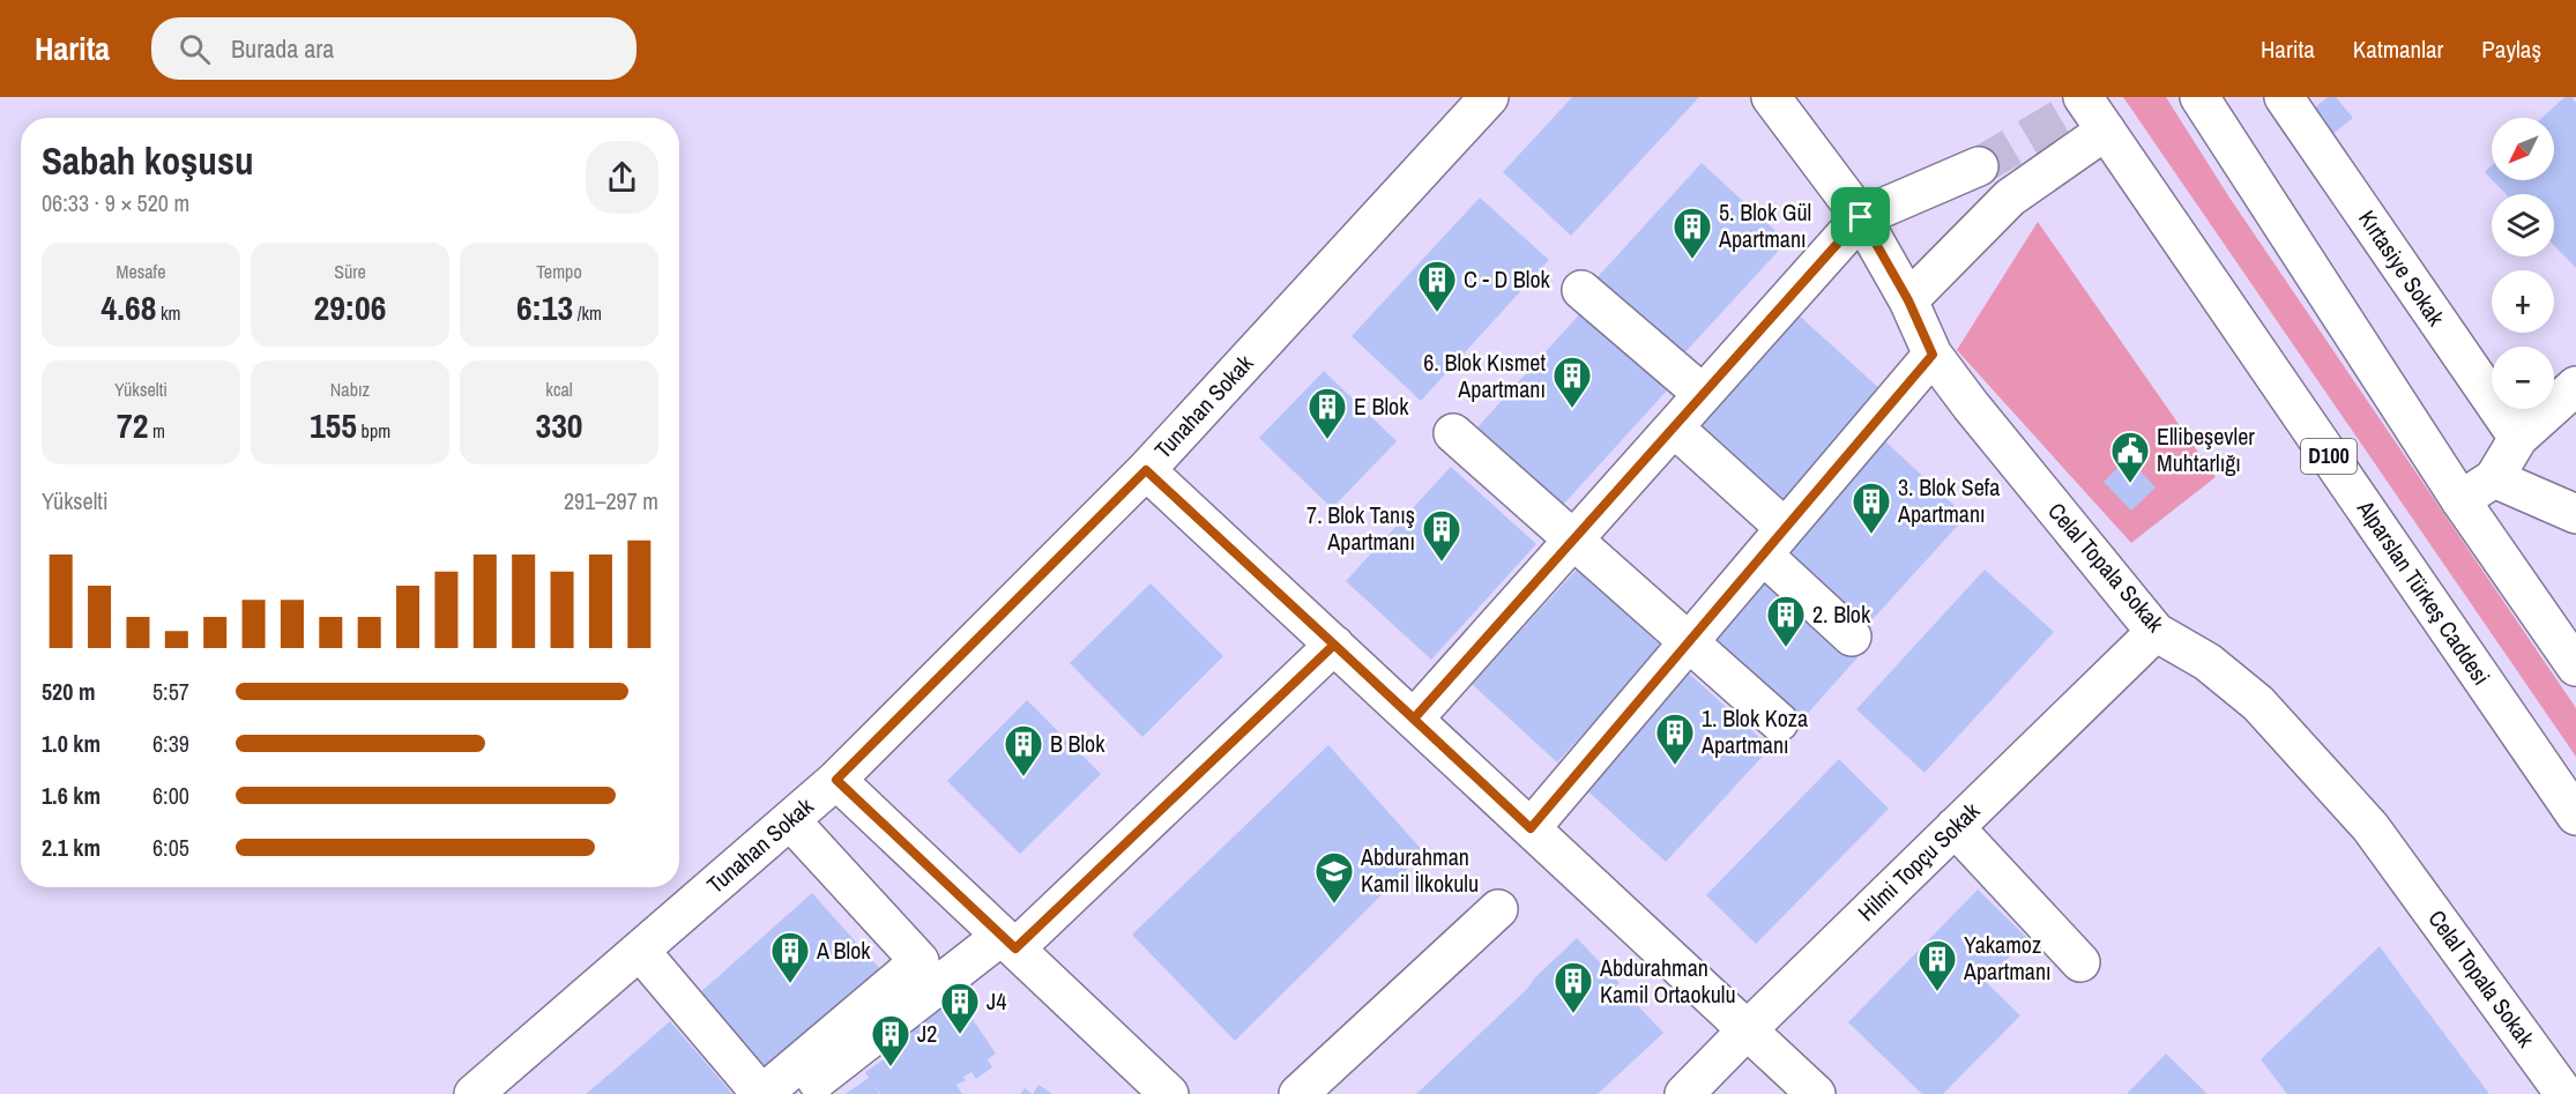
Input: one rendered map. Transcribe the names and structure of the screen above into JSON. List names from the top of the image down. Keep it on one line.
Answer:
{"streets":{"main road":["Kırtasiye Sokak","Tunahan Sokak","D100","Celal Topala Sokak","Alparslan Türkeş Caddesi","Hilmi Topçu Sokak"]},"crossings":[["Celal Topala Sokak","Hilmi Topçu Sokak"]],"places":{"building":["5. Blok Gül Apartmanı","C - D Blok","6. Blok Kısmet Apartmanı","E Blok","3. Blok Sefa Apartmanı","7. Blok Tanış Apartmanı","2. Blok","1. Blok Koza Apartmanı","B Blok","A Blok","Yakamoz Apartmanı","Abdurahman Kamil Ortaokulu","J4","J2"],"public building":["Ellibeşevler Muhtarlığı"],"school or university":["Abdurahman Kamil İlkokulu"]},"north":"bottom left","page":{"header":"Harita","search":"Burada ara","nav":["Harita","Katmanlar","Paylaş"],"map_buttons":["+","−"],"heading":["Sabah koşusu","06:33 · 9 × 520 m"],"stats":[["Mesafe","4.68 km"],["Süre","29:06"],["Tempo","6:13 /km"],["Yükselti","72 m"],["Nabız","155 bpm"],["kcal","330"]],"chart":["Yükselti","291–297 m"],"list":[{"name":"520 m","note":"5:57"},{"name":"1.0 km","note":"6:39"},{"name":"1.6 km","note":"6:00"},{"name":"2.1 km","note":"6:05"}]}}
